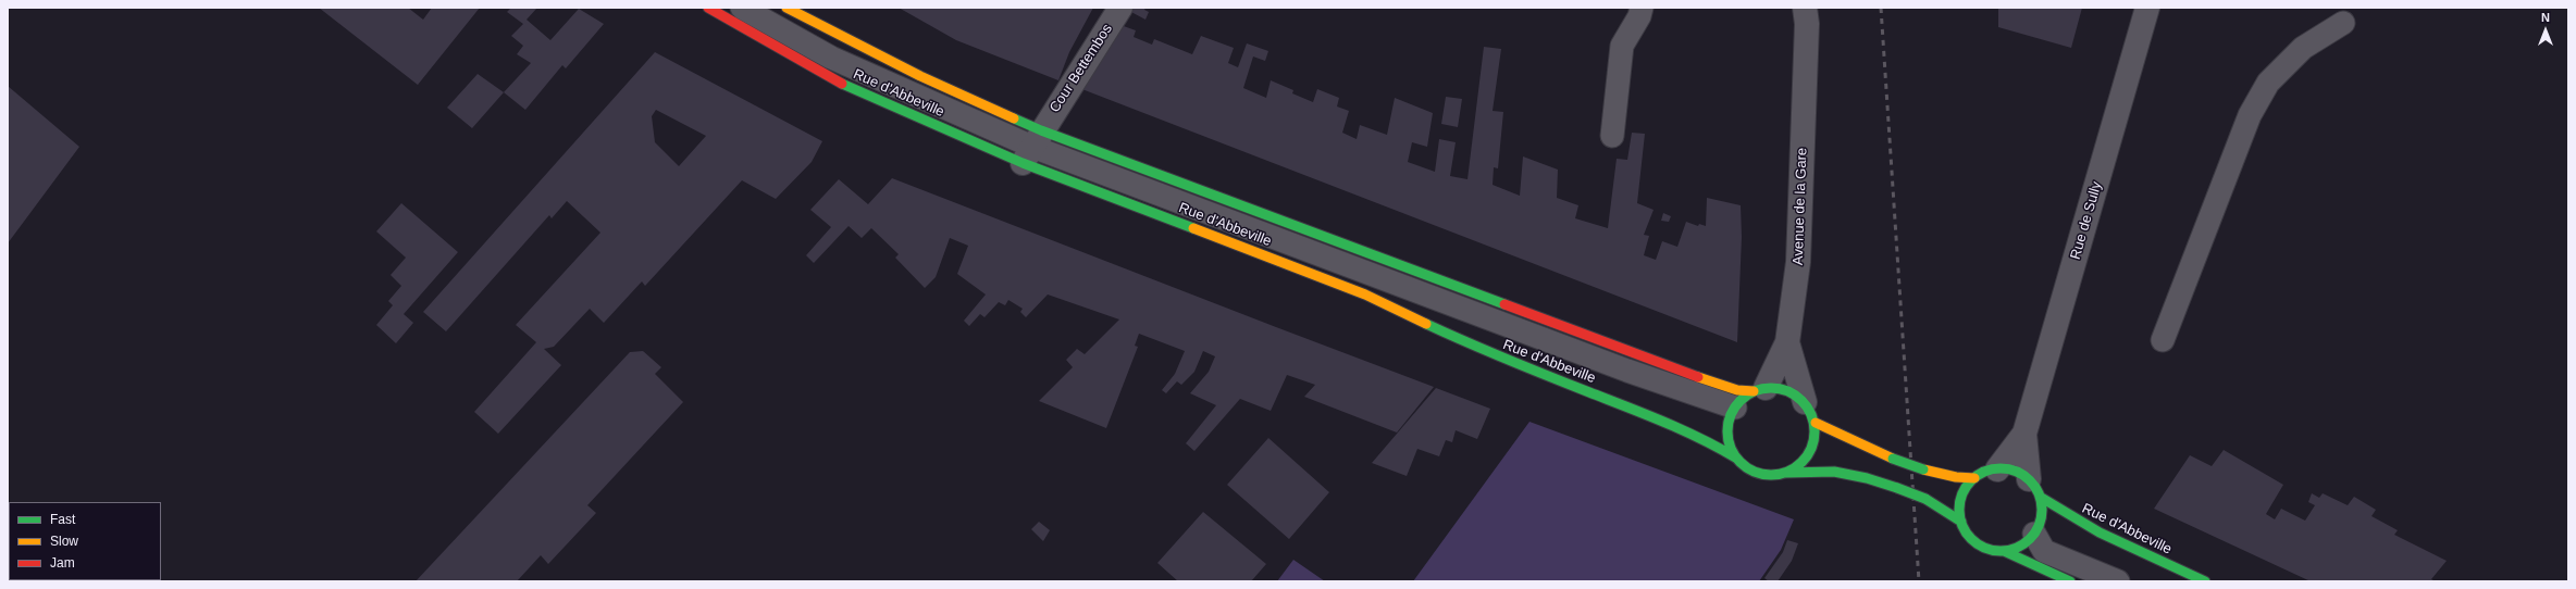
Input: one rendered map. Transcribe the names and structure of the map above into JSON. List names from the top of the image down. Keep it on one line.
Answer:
{"streets":{"main road":["Rue d'Abbeville"],"street":["Cour Bettembos","Avenue de la Gare","Rue de Sully"]},"crossings":[["Cour Bettembos","Rue d'Abbeville"],["Rue d'Abbeville","Avenue de la Gare"],["Rue d'Abbeville","Rue de Sully"]],"legend":["Fast","Slow","Jam"],"north":"top"}
